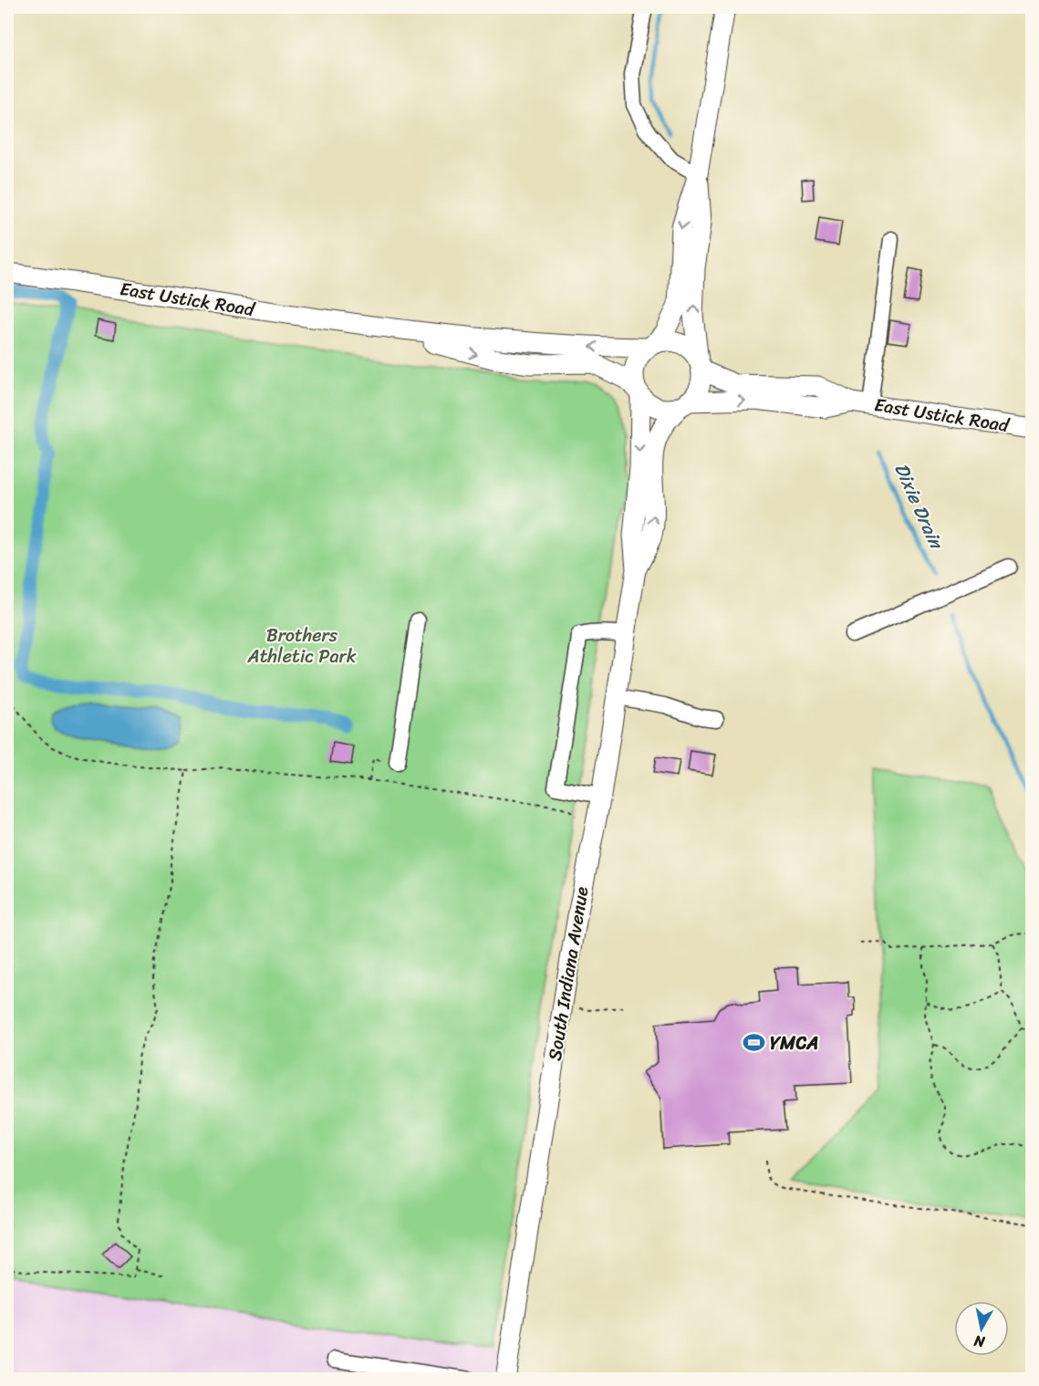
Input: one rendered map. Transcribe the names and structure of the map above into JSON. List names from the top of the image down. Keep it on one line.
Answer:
{"streets":{"main road":["East Ustick Road","South Indiana Avenue"]},"crossings":[["East Ustick Road","South Indiana Avenue"]],"water":["Dixie Drain"],"parks":["Brothers Athletic Park"],"places":{"sports":["YMCA"]},"north":"bottom"}
